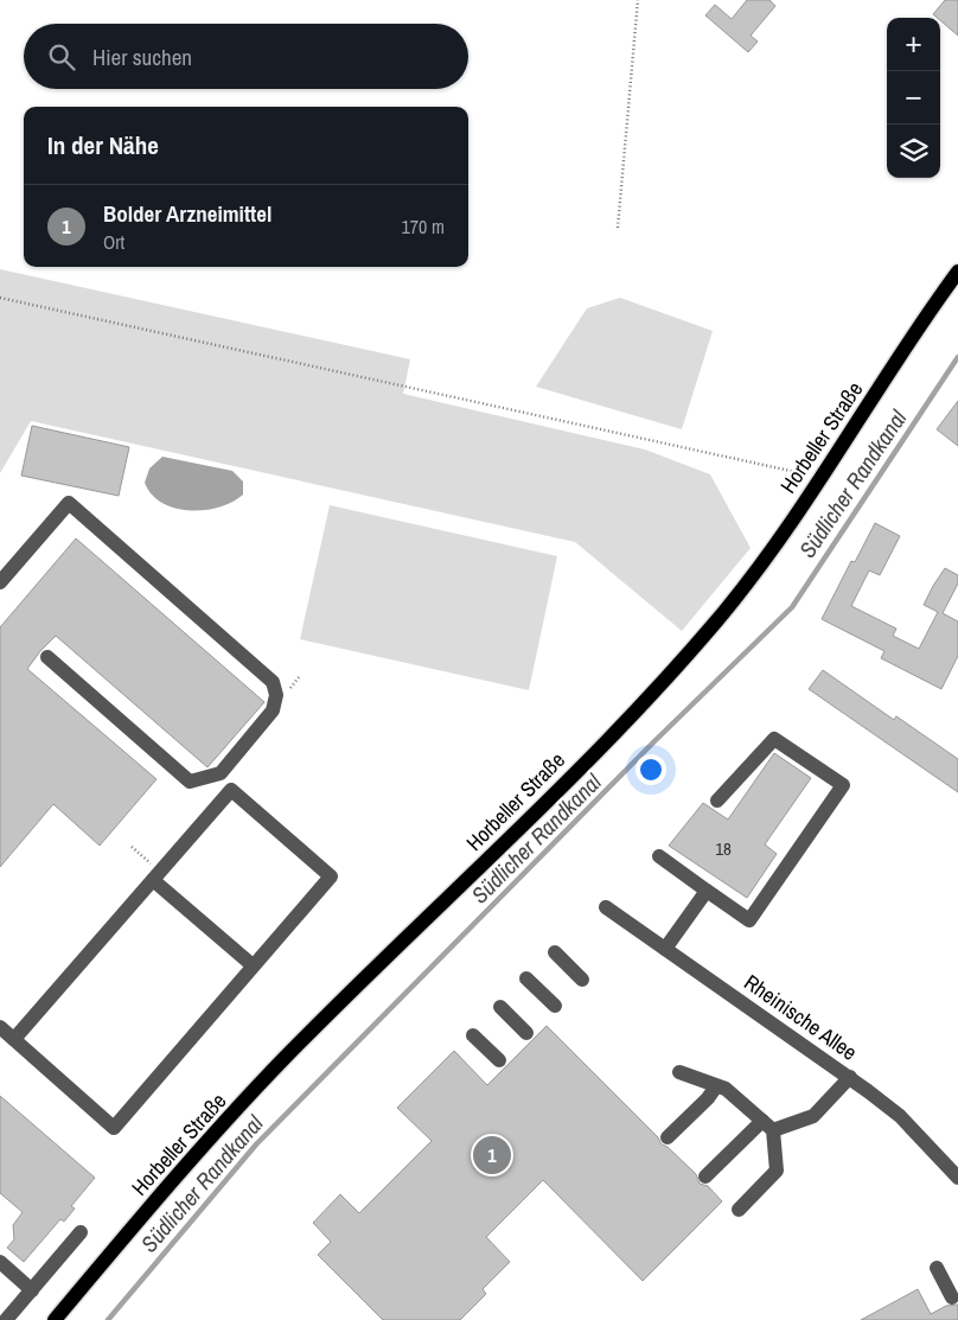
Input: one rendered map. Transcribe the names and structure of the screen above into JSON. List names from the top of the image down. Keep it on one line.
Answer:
{"streets":{"main road":["Horbeller Straße"],"street":["Rheinische Allee"]},"water":["Südlicher Randkanal"],"house_numbers":["18"],"page":{"map_buttons":["+","−"],"search":"Hier suchen","heading":"In der Nähe","list":[{"mark":"1","name":"Bolder Arzneimittel","note":"Ort","value":"170 m"}],"pins":"1"}}
